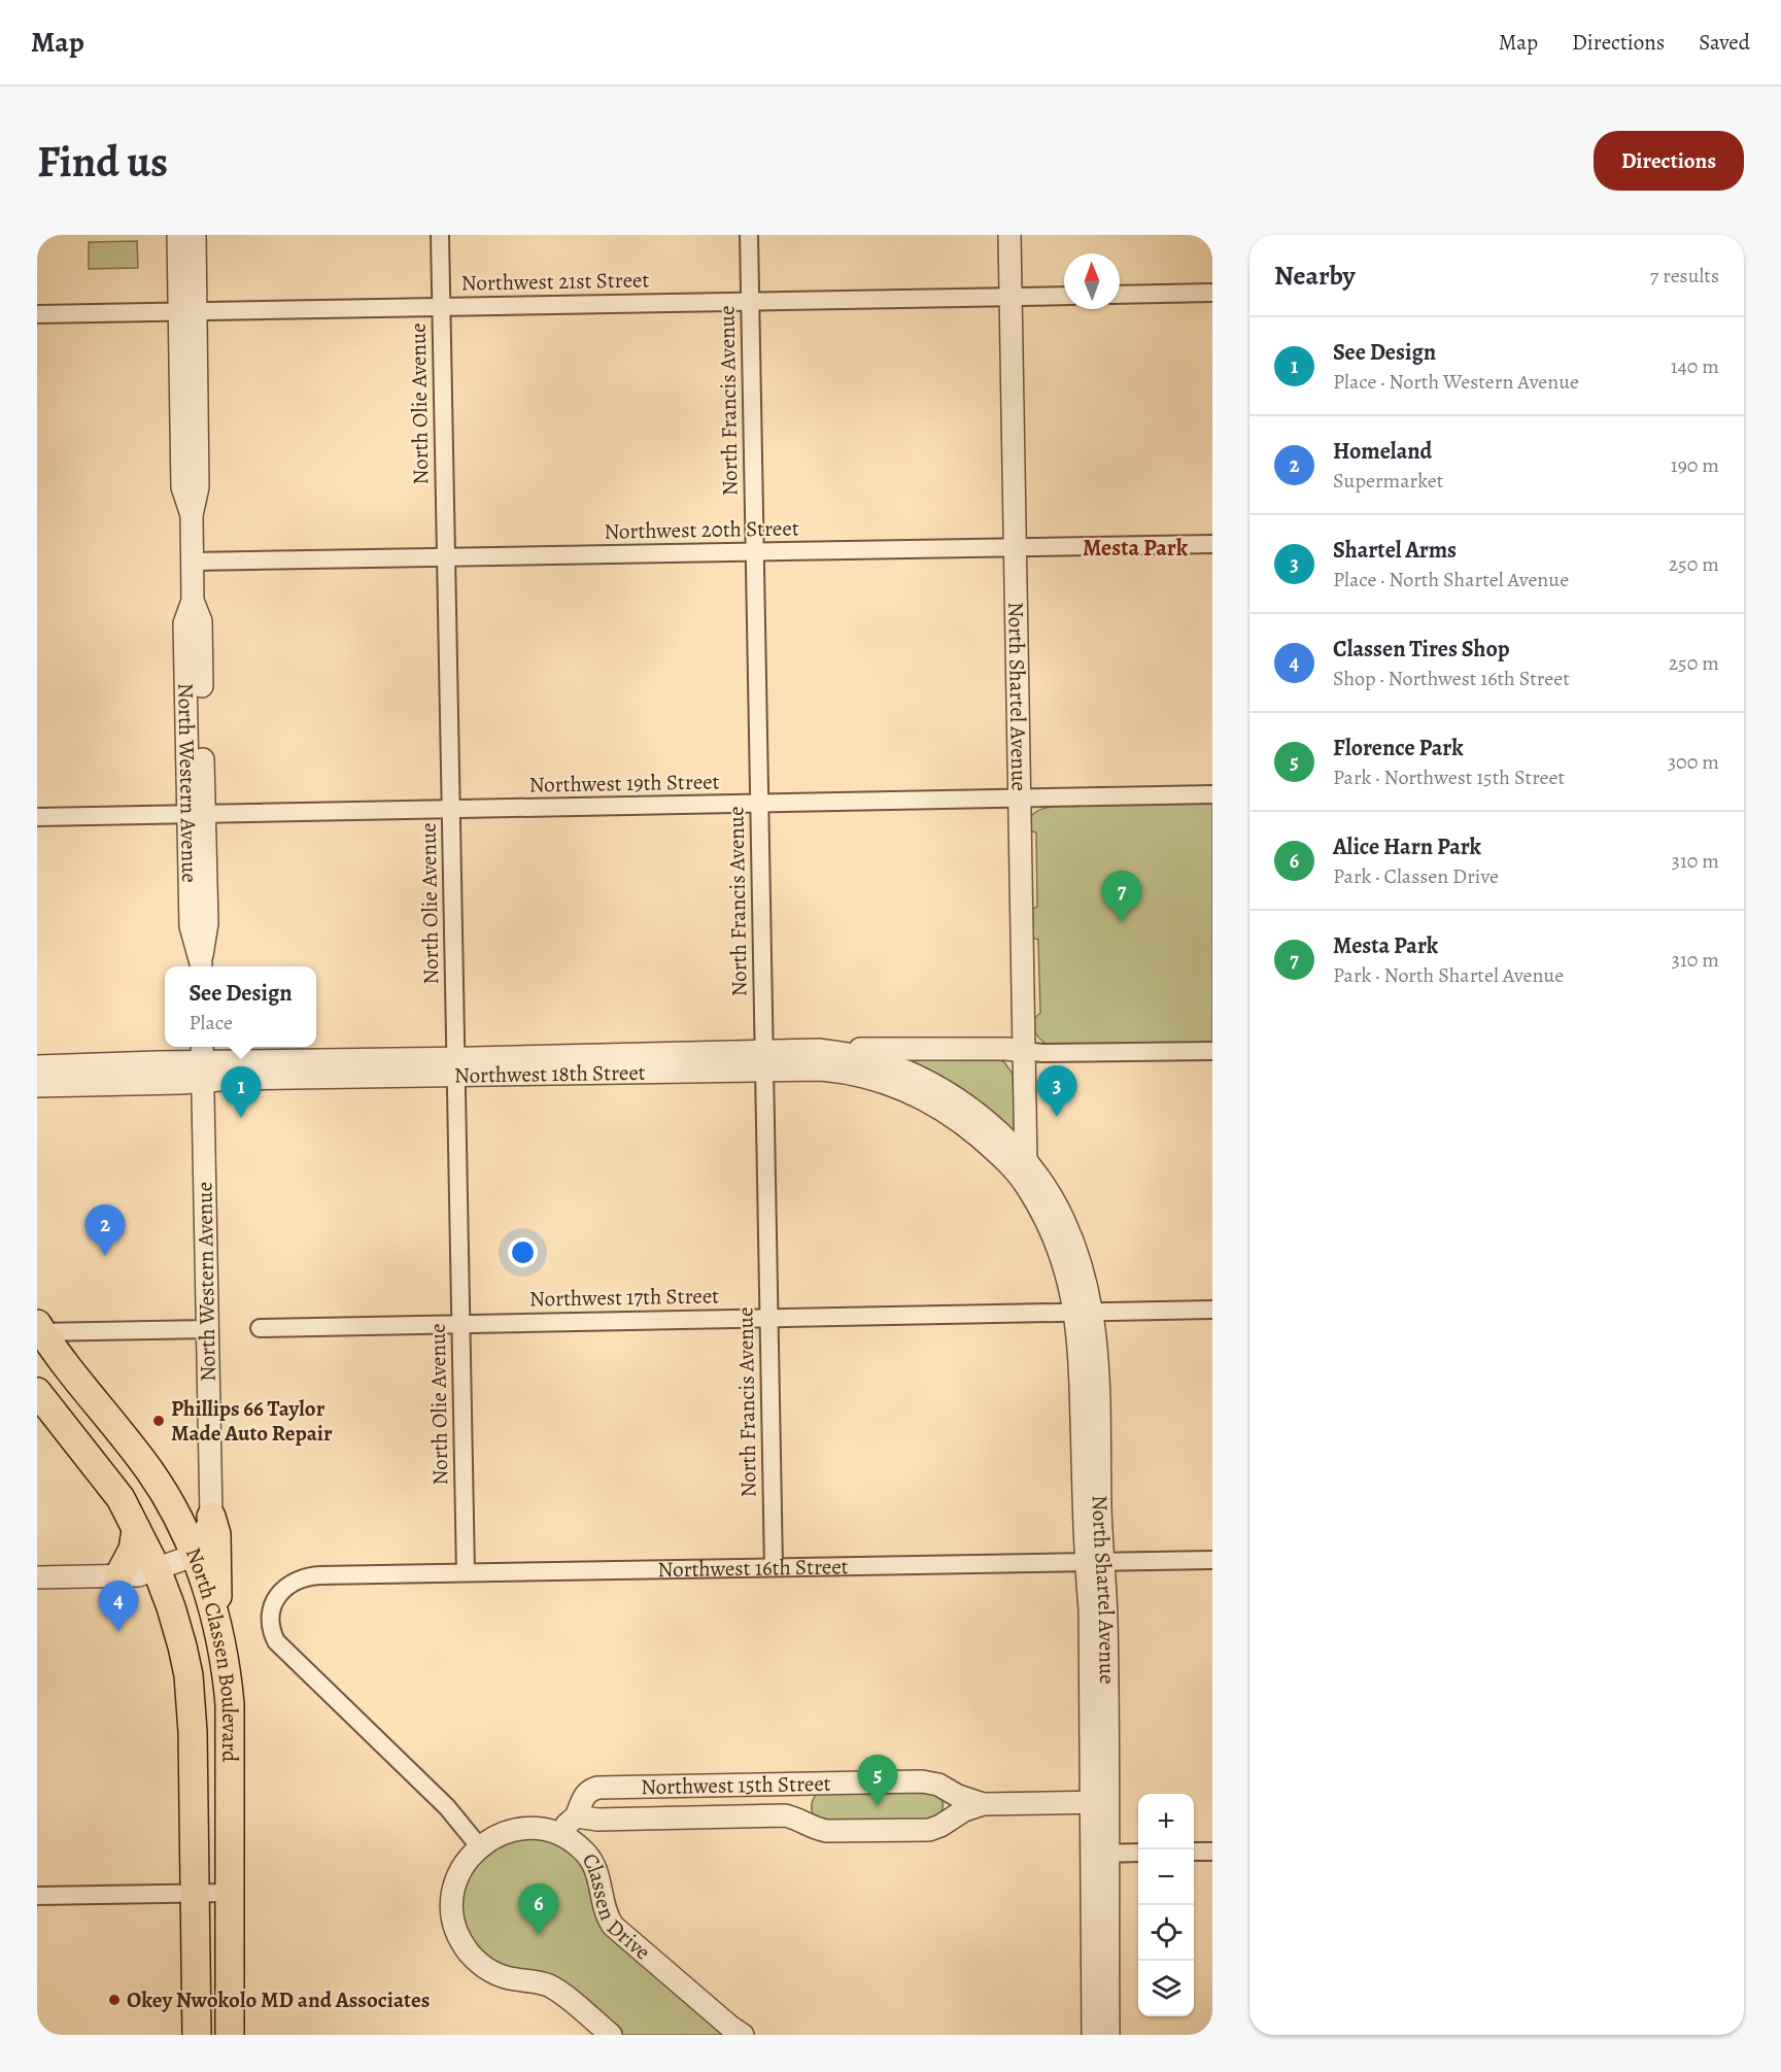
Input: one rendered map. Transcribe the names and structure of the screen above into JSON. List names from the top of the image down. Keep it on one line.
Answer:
{"streets":{"main road":["North Classen Boulevard"],"street":["Northwest 21st Street","North Francis Avenue","North Olie Avenue","Northwest 20th Street","North Shartel Avenue","North Western Avenue","Northwest 19th Street","Northwest 18th Street","Northwest 17th Street","Northwest 16th Street","Northwest 15th Street","Classen Drive"]},"crossings":[["Northwest 21st Street","North Francis Avenue"],["Northwest 21st Street","North Olie Avenue"],["Northwest 21st Street","North Shartel Avenue"],["Northwest 21st Street","North Western Avenue"],["North Francis Avenue","Northwest 20th Street"],["North Francis Avenue","Northwest 19th Street"],["North Francis Avenue","Northwest 18th Street"],["North Francis Avenue","Northwest 17th Street"],["North Francis Avenue","Northwest 16th Street"],["North Olie Avenue","Northwest 20th Street"],["North Olie Avenue","Northwest 19th Street"],["North Olie Avenue","Northwest 18th Street"],["North Olie Avenue","Northwest 17th Street"],["North Olie Avenue","Northwest 16th Street"],["Northwest 20th Street","North Shartel Avenue"],["Northwest 20th Street","North Western Avenue"],["North Shartel Avenue","Northwest 19th Street"],["North Shartel Avenue","Northwest 18th Street"],["North Shartel Avenue","Northwest 17th Street"],["North Shartel Avenue","Northwest 16th Street"],["North Shartel Avenue","Northwest 15th Street"],["North Western Avenue","Northwest 19th Street"],["North Western Avenue","Northwest 18th Street"],["North Western Avenue","North Classen Boulevard"],["Northwest 16th Street","Classen Drive"],["Northwest 15th Street","Classen Drive"]],"districts":["Mesta Park"],"places":["Phillips 66 Taylor Made Auto Repair","Okey Nwokolo MD and Associates"],"north":"top","page":{"header":"Map","nav":["Map","Directions","Saved"],"buttons":"Directions","title":"Find us","heading":["Nearby","7 results"],"list":[{"mark":"1","name":"See Design","note":"Place · North Western Avenue","value":"140 m"},{"mark":"2","name":"Homeland","note":"Supermarket","value":"190 m"},{"mark":"3","name":"Shartel Arms","note":"Place · North Shartel Avenue","value":"250 m"},{"mark":"4","name":"Classen Tires Shop","note":"Shop · Northwest 16th Street","value":"250 m"},{"mark":"5","name":"Florence Park","note":"Park · Northwest 15th Street","value":"300 m"},{"mark":"6","name":"Alice Harn Park","note":"Park · Classen Drive","value":"310 m"},{"mark":"7","name":"Mesta Park","note":"Park · North Shartel Avenue","value":"310 m"}],"pins":["7","3","1","2","4","5","6"],"popup":["See Design","Place"],"map_buttons":["+","−"]}}
